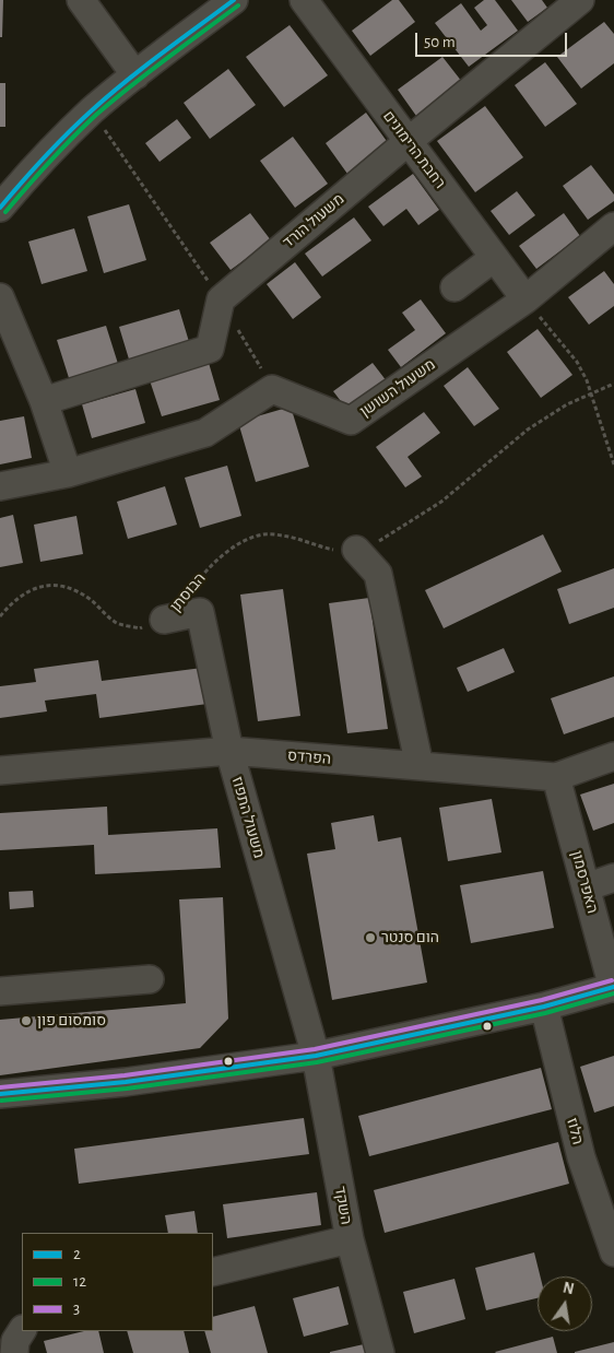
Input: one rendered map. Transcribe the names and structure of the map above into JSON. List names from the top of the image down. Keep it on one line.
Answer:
{"streets":{"street":["רחבת הרימונים","משעול הורד","משעול השושן","הפרדס","משעול התפוז","האפרסמון","הלוז","השקד"],"path":["הבוסתן"]},"crossings":[["רחבת הרימונים","משעול הורד"],["רחבת הרימונים","משעול השושן"],["הבוסתן","משעול התפוז"],["הפרדס","משעול התפוז"],["הפרדס","האפרסמון"],["משעול התפוז","השקד"]],"places":["הום סנטר","סומסום פון"],"lines":["transit line 2","transit line 12","transit line 3"],"legend":["2","12","3"],"scale_bar":"50 m","north":"top"}
